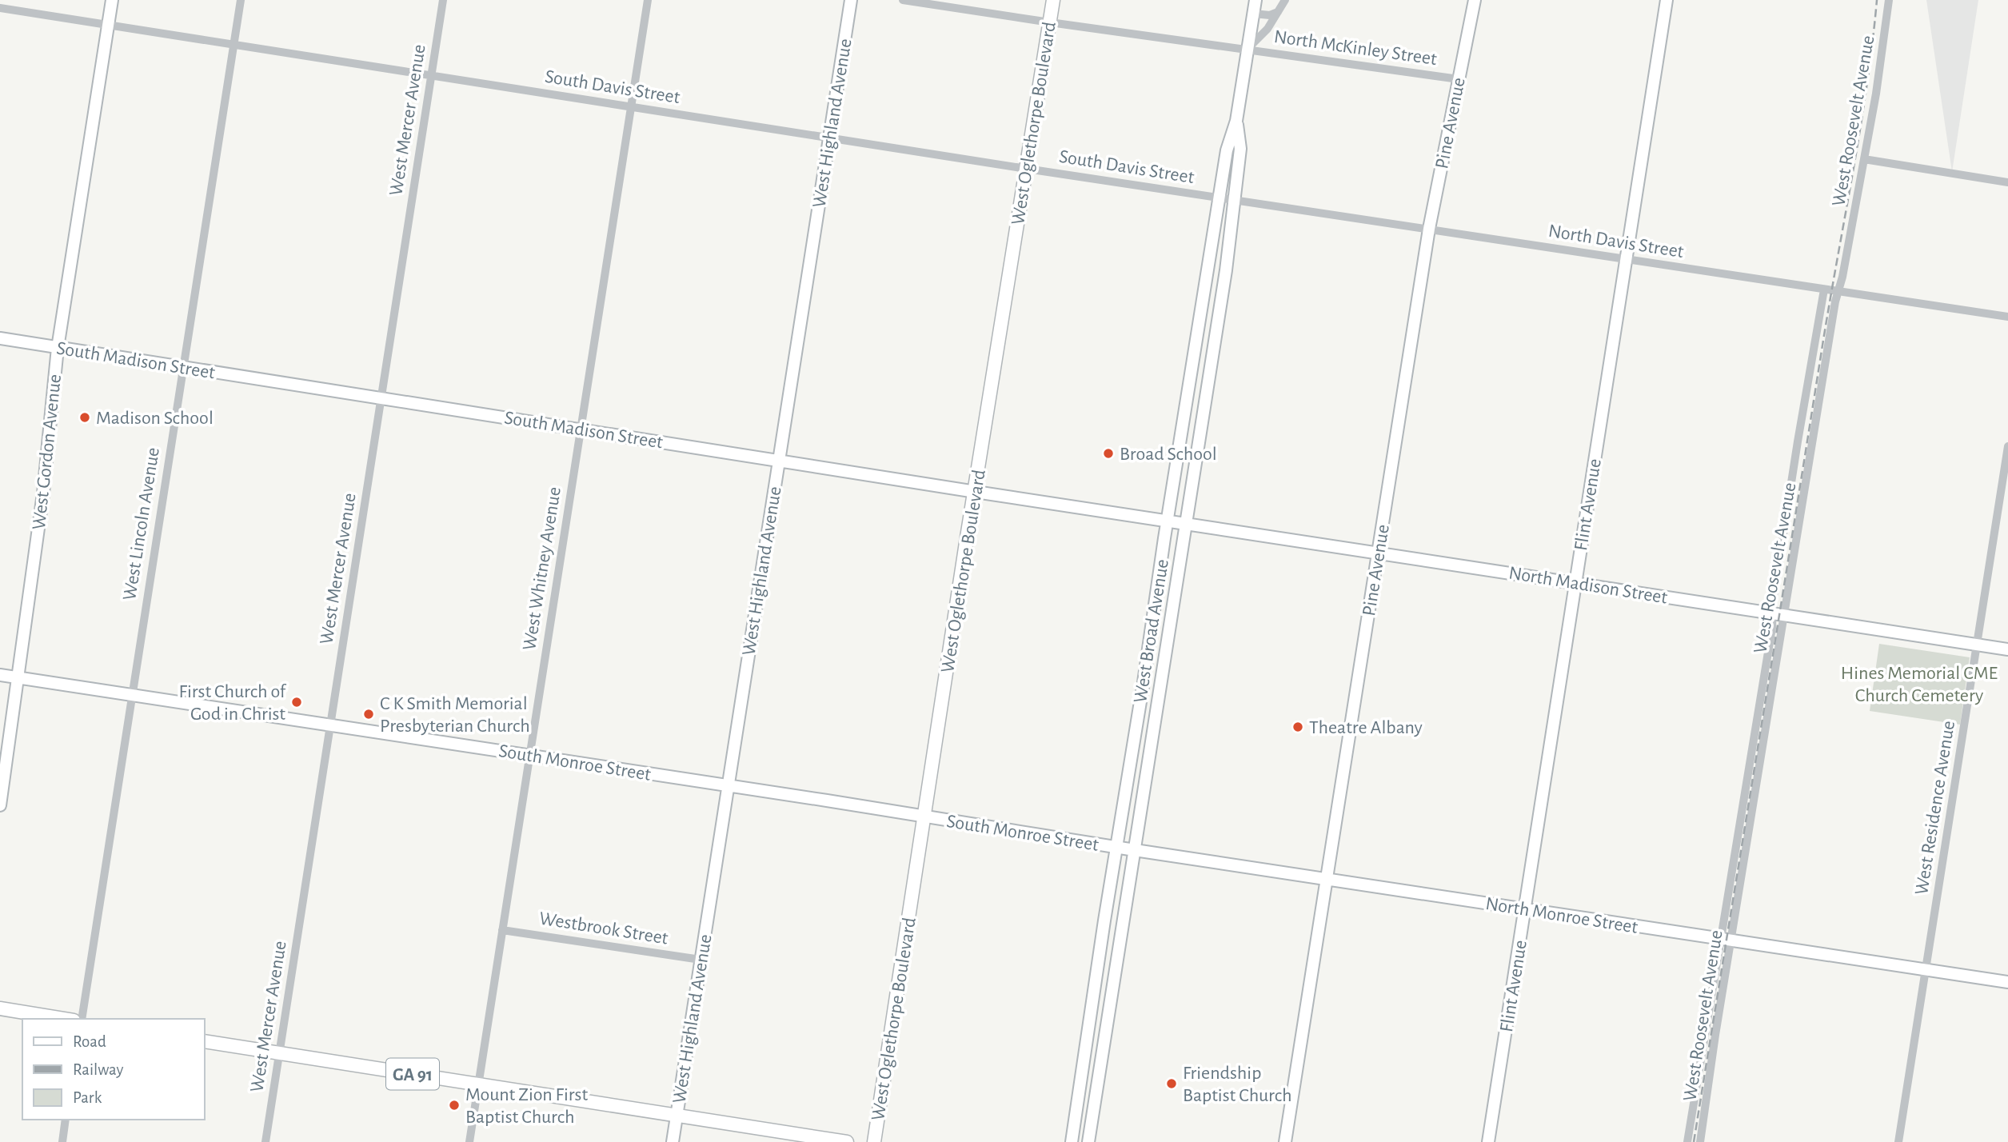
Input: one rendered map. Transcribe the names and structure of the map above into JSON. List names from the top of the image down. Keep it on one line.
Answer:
{"streets":{"main road":["West Highland Avenue","West Oglethorpe Boulevard","Pine Avenue","South Madison Street","West Gordon Avenue","Flint Avenue","North Madison Street","West Broad Avenue","South Monroe Street","North Monroe Street","GA 91"],"street":["North McKinley Street","South Davis Street","West Mercer Avenue","West Roosevelt Avenue","North Davis Street","West Lincoln Avenue","West Whitney Avenue","West Residence Avenue","Westbrook Street"]},"crossings":[["North McKinley Street","West Oglethorpe Boulevard"],["North McKinley Street","Pine Avenue"],["North McKinley Street","West Broad Avenue"],["South Davis Street","West Mercer Avenue"],["South Davis Street","West Highland Avenue"],["South Davis Street","West Oglethorpe Boulevard"],["South Davis Street","North Davis Street"],["South Davis Street","West Gordon Avenue"],["South Davis Street","West Lincoln Avenue"],["South Davis Street","West Whitney Avenue"],["South Davis Street","West Broad Avenue"],["West Mercer Avenue","South Madison Street"],["West Mercer Avenue","South Monroe Street"],["West Mercer Avenue","GA 91"],["West Roosevelt Avenue","North Davis Street"],["West Roosevelt Avenue","North Madison Street"],["West Roosevelt Avenue","North Monroe Street"],["West Highland Avenue","South Madison Street"],["West Highland Avenue","South Monroe Street"],["West Highland Avenue","Westbrook Street"],["West Highland Avenue","GA 91"],["West Oglethorpe Boulevard","South Madison Street"],["West Oglethorpe Boulevard","South Monroe Street"],["Pine Avenue","North Davis Street"],["Pine Avenue","North Madison Street"],["Pine Avenue","North Monroe Street"],["North Davis Street","Flint Avenue"],["North Davis Street","West Broad Avenue"],["South Madison Street","West Gordon Avenue"],["South Madison Street","West Lincoln Avenue"],["South Madison Street","West Whitney Avenue"],["South Madison Street","North Madison Street"],["South Madison Street","West Broad Avenue"],["West Gordon Avenue","South Monroe Street"],["Flint Avenue","North Madison Street"],["Flint Avenue","North Monroe Street"],["West Lincoln Avenue","South Monroe Street"],["West Whitney Avenue","South Monroe Street"],["West Whitney Avenue","Westbrook Street"],["West Whitney Avenue","GA 91"],["North Madison Street","West Broad Avenue"],["North Madison Street","West Residence Avenue"],["West Broad Avenue","South Monroe Street"],["West Broad Avenue","North Monroe Street"],["South Monroe Street","North Monroe Street"],["West Residence Avenue","North Monroe Street"]],"parks":["Hines Memorial CME Church Cemetery"],"places":["Madison School","Broad School","First Church of God in Christ","C K Smith Memorial Presbyterian Church","Theatre Albany","Friendship Baptist Church","Mount Zion First Baptist Church"],"legend":["Road","Railway","Park"]}
